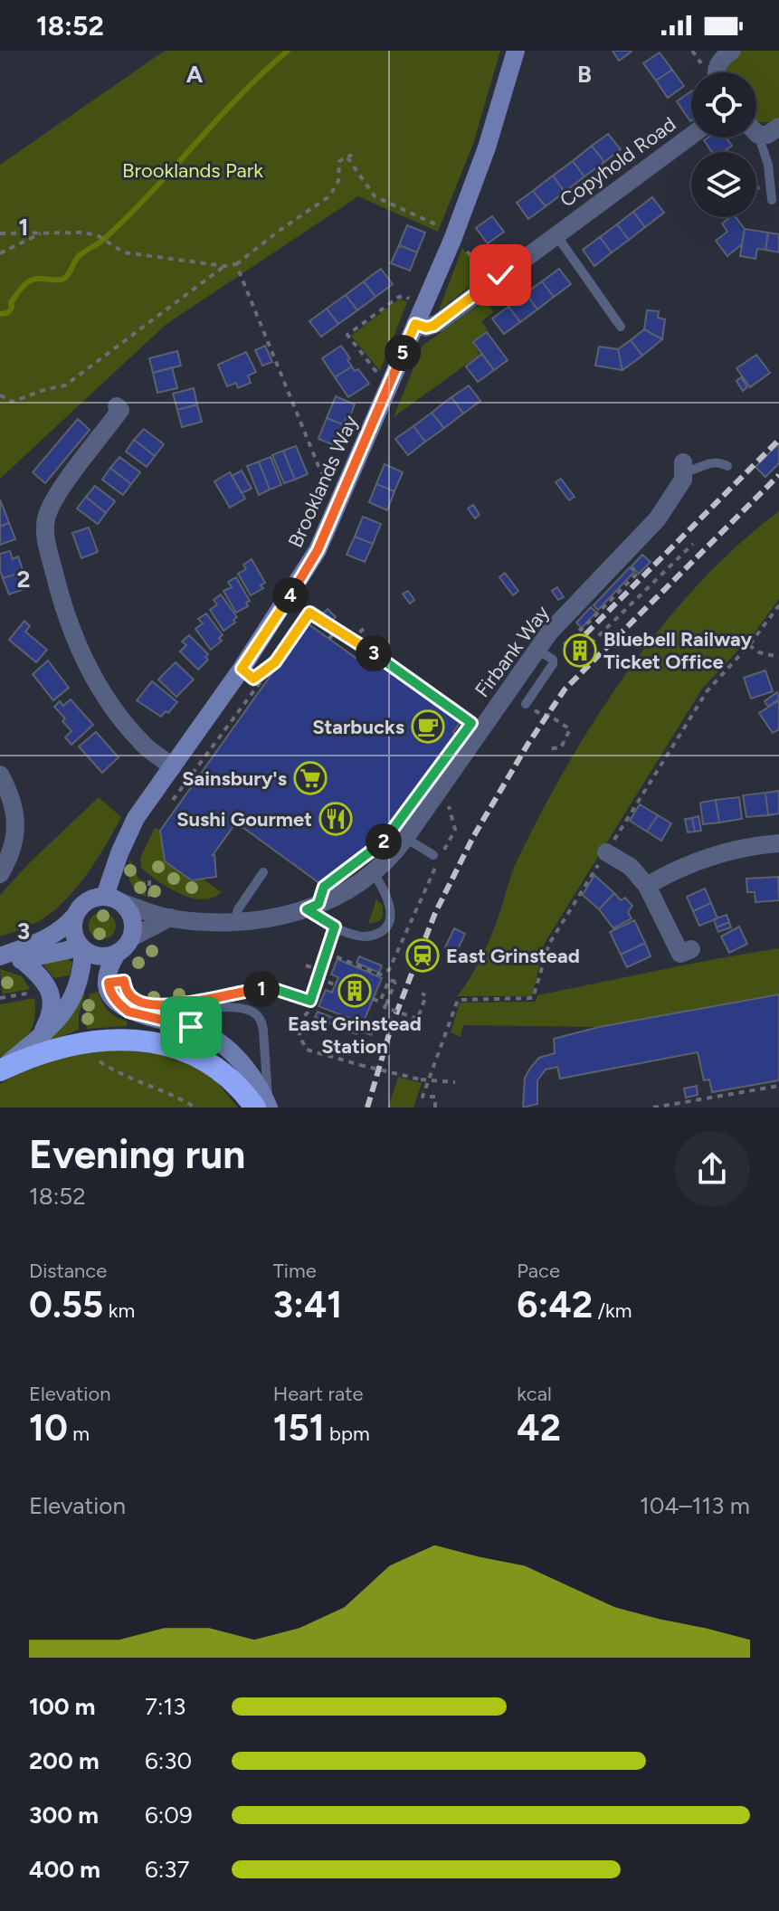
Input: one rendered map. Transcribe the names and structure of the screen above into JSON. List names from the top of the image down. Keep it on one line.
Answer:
{"streets":{"main road":["Brooklands Way"],"street":["Copyhold Road","Firbank Way"]},"crossings":[["Copyhold Road","Brooklands Way"],["Brooklands Way","Firbank Way"]],"parks":["Brooklands Park"],"places":{"building":["Bluebell Railway Ticket Office","East Grinstead Station"],"cafe":["Starbucks"],"supermarket":["Sainsbury's"],"restaurant":["Sushi Gourmet"],"station":["East Grinstead"]},"page":{"status":"18:52","pins":["5","4","3","2","1"],"heading":["Evening run","18:52"],"stats":[["Distance","0.55 km"],["Time","3:41"],["Pace","6:42 /km"],["Elevation","10 m"],["Heart rate","151 bpm"],["kcal","42"]],"chart":["Elevation","104–113 m"],"list":[{"name":"100 m","note":"7:13"},{"name":"200 m","note":"6:30"},{"name":"300 m","note":"6:09"},{"name":"400 m","note":"6:37"}]},"grid":{"columns":["A","B"],"rows":["1","2","3"]}}
